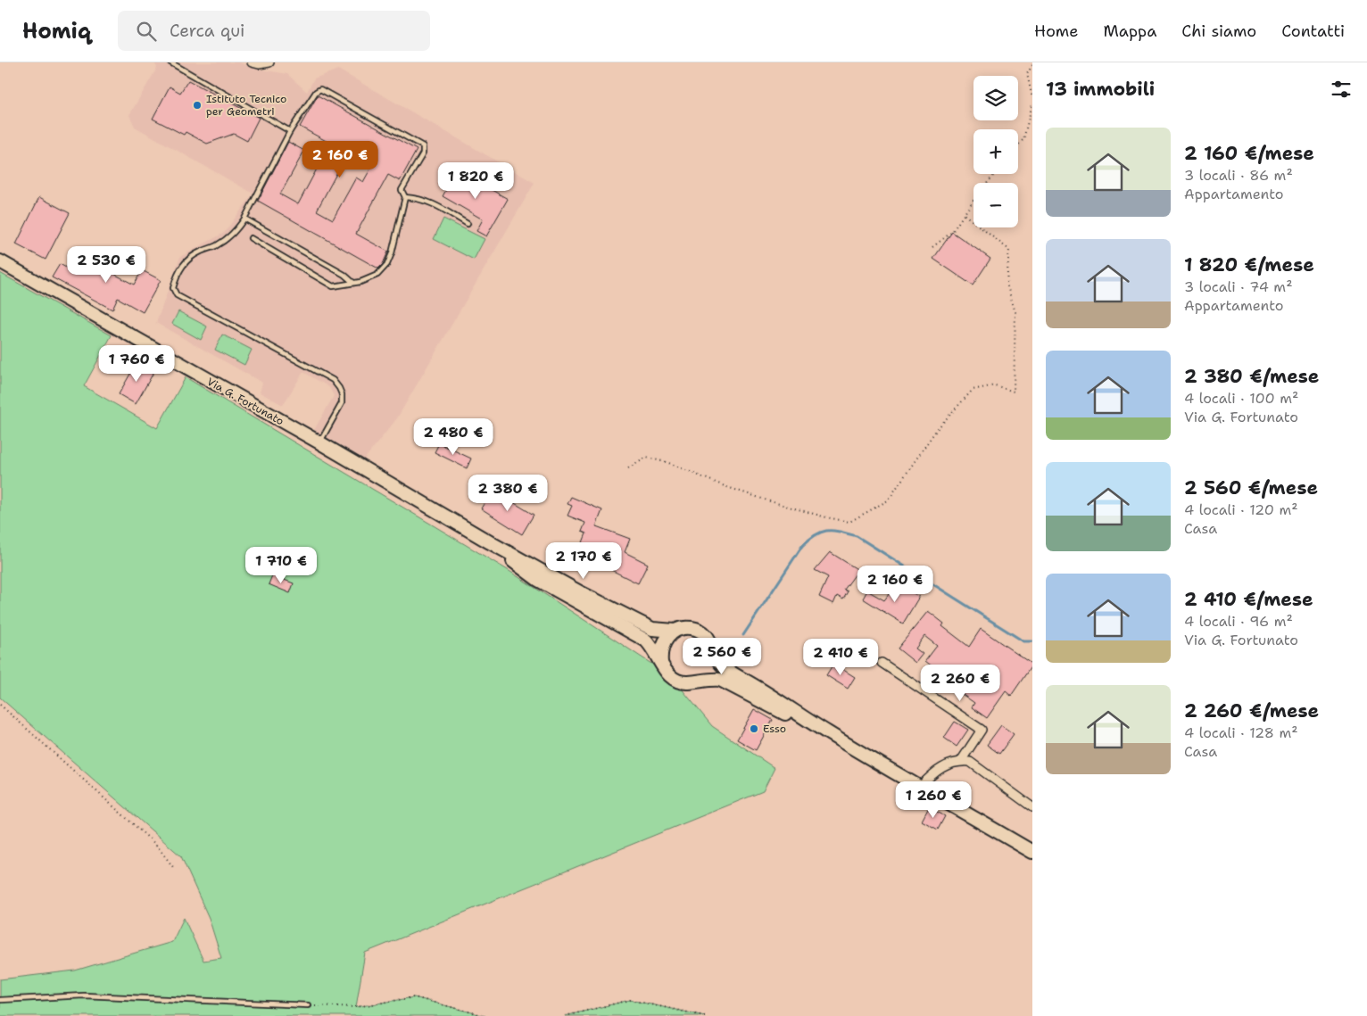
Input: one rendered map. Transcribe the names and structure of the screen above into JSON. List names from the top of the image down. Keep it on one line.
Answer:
{"streets":{"main road":["Via G. Fortunato"]},"places":["Istituto Tecnico per Geometri","Esso"],"page":{"header":"Homiq","search":"Cerca qui","nav":["Home","Mappa","Chi siamo","Contatti"],"heading":"13 immobili","map_buttons":["+","−"],"list":[{"name":"2 160 €/mese","note":"3 locali · 86 m² · Appartamento"},{"name":"1 820 €/mese","note":"3 locali · 74 m² · Appartamento"},{"name":"2 380 €/mese","note":"4 locali · 100 m² · Via G. Fortunato"},{"name":"2 560 €/mese","note":"4 locali · 120 m² · Casa"},{"name":"2 410 €/mese","note":"4 locali · 96 m² · Via G. Fortunato"},{"name":"2 260 €/mese","note":"4 locali · 128 m² · Casa"}],"price":["2 160 €","1 820 €","2 530 €","1 760 €","2 480 €","2 380 €","2 170 €","1 710 €","2 160 €","2 560 €","2 410 €","2 260 €","1 260 €"]}}
